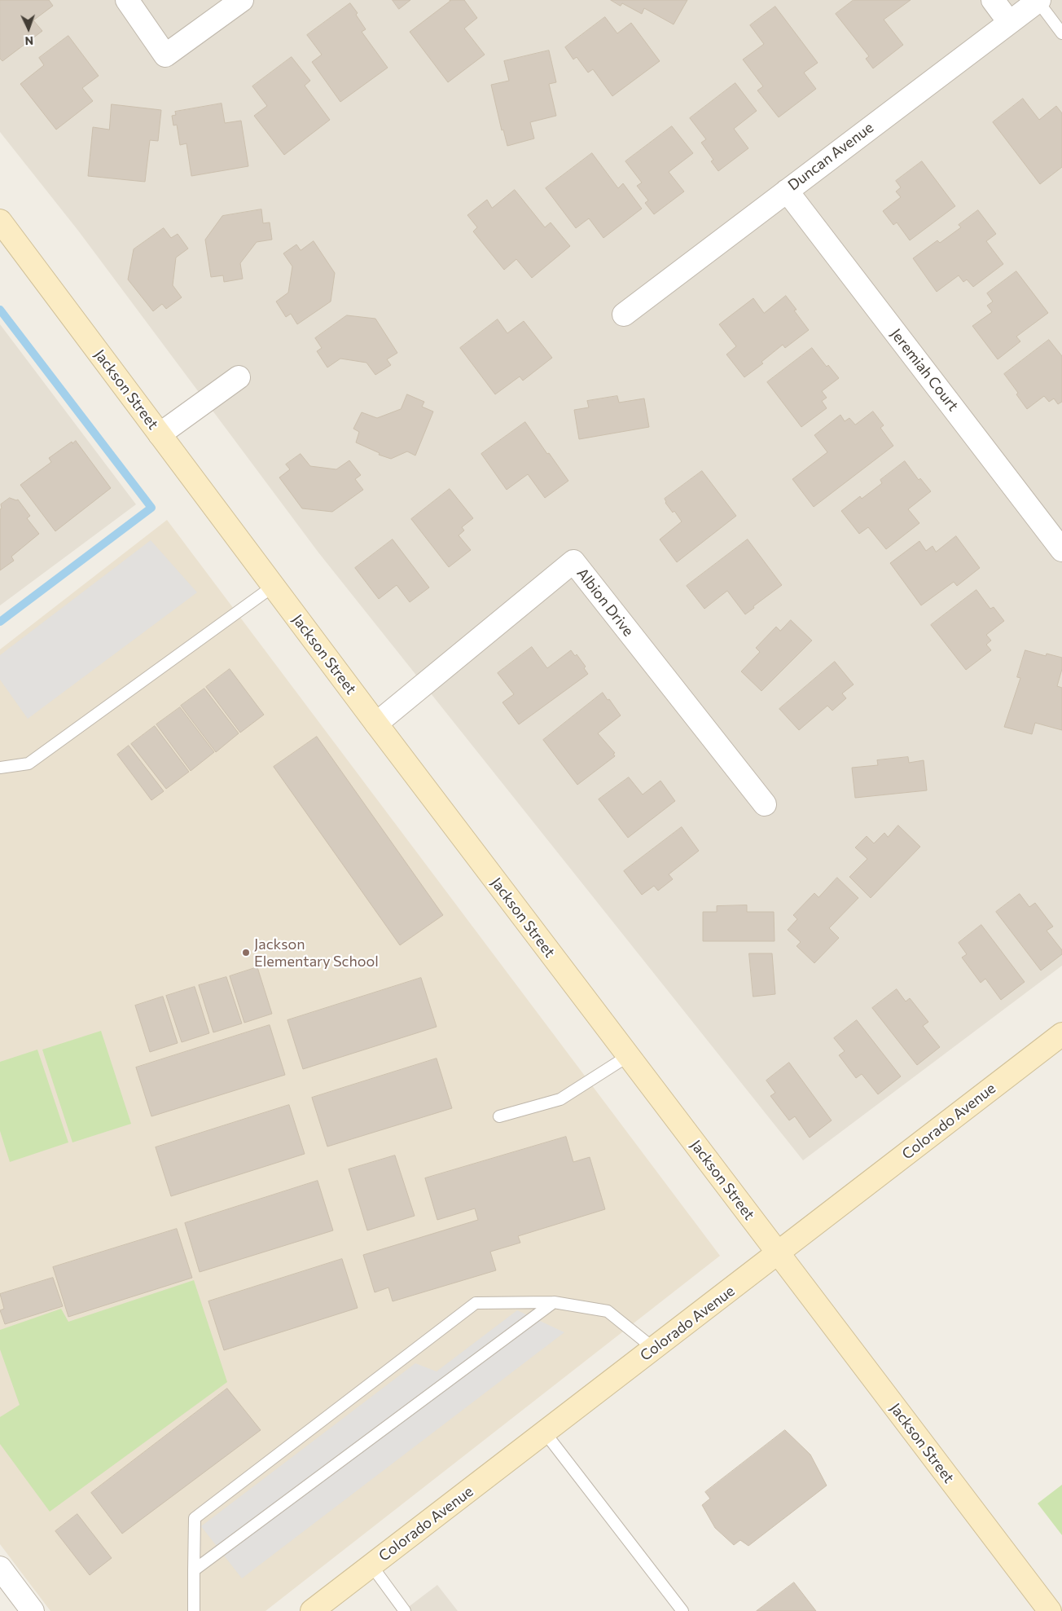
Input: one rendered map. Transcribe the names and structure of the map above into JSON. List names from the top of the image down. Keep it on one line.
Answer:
{"streets":{"main road":["Jackson Street","Colorado Avenue"],"street":["Duncan Avenue","Jeremiah Court","Albion Drive"]},"crossings":[["Duncan Avenue","Jeremiah Court"],["Jackson Street","Albion Drive"],["Jackson Street","Colorado Avenue"]],"places":["Jackson Elementary School"],"north":"bottom"}
